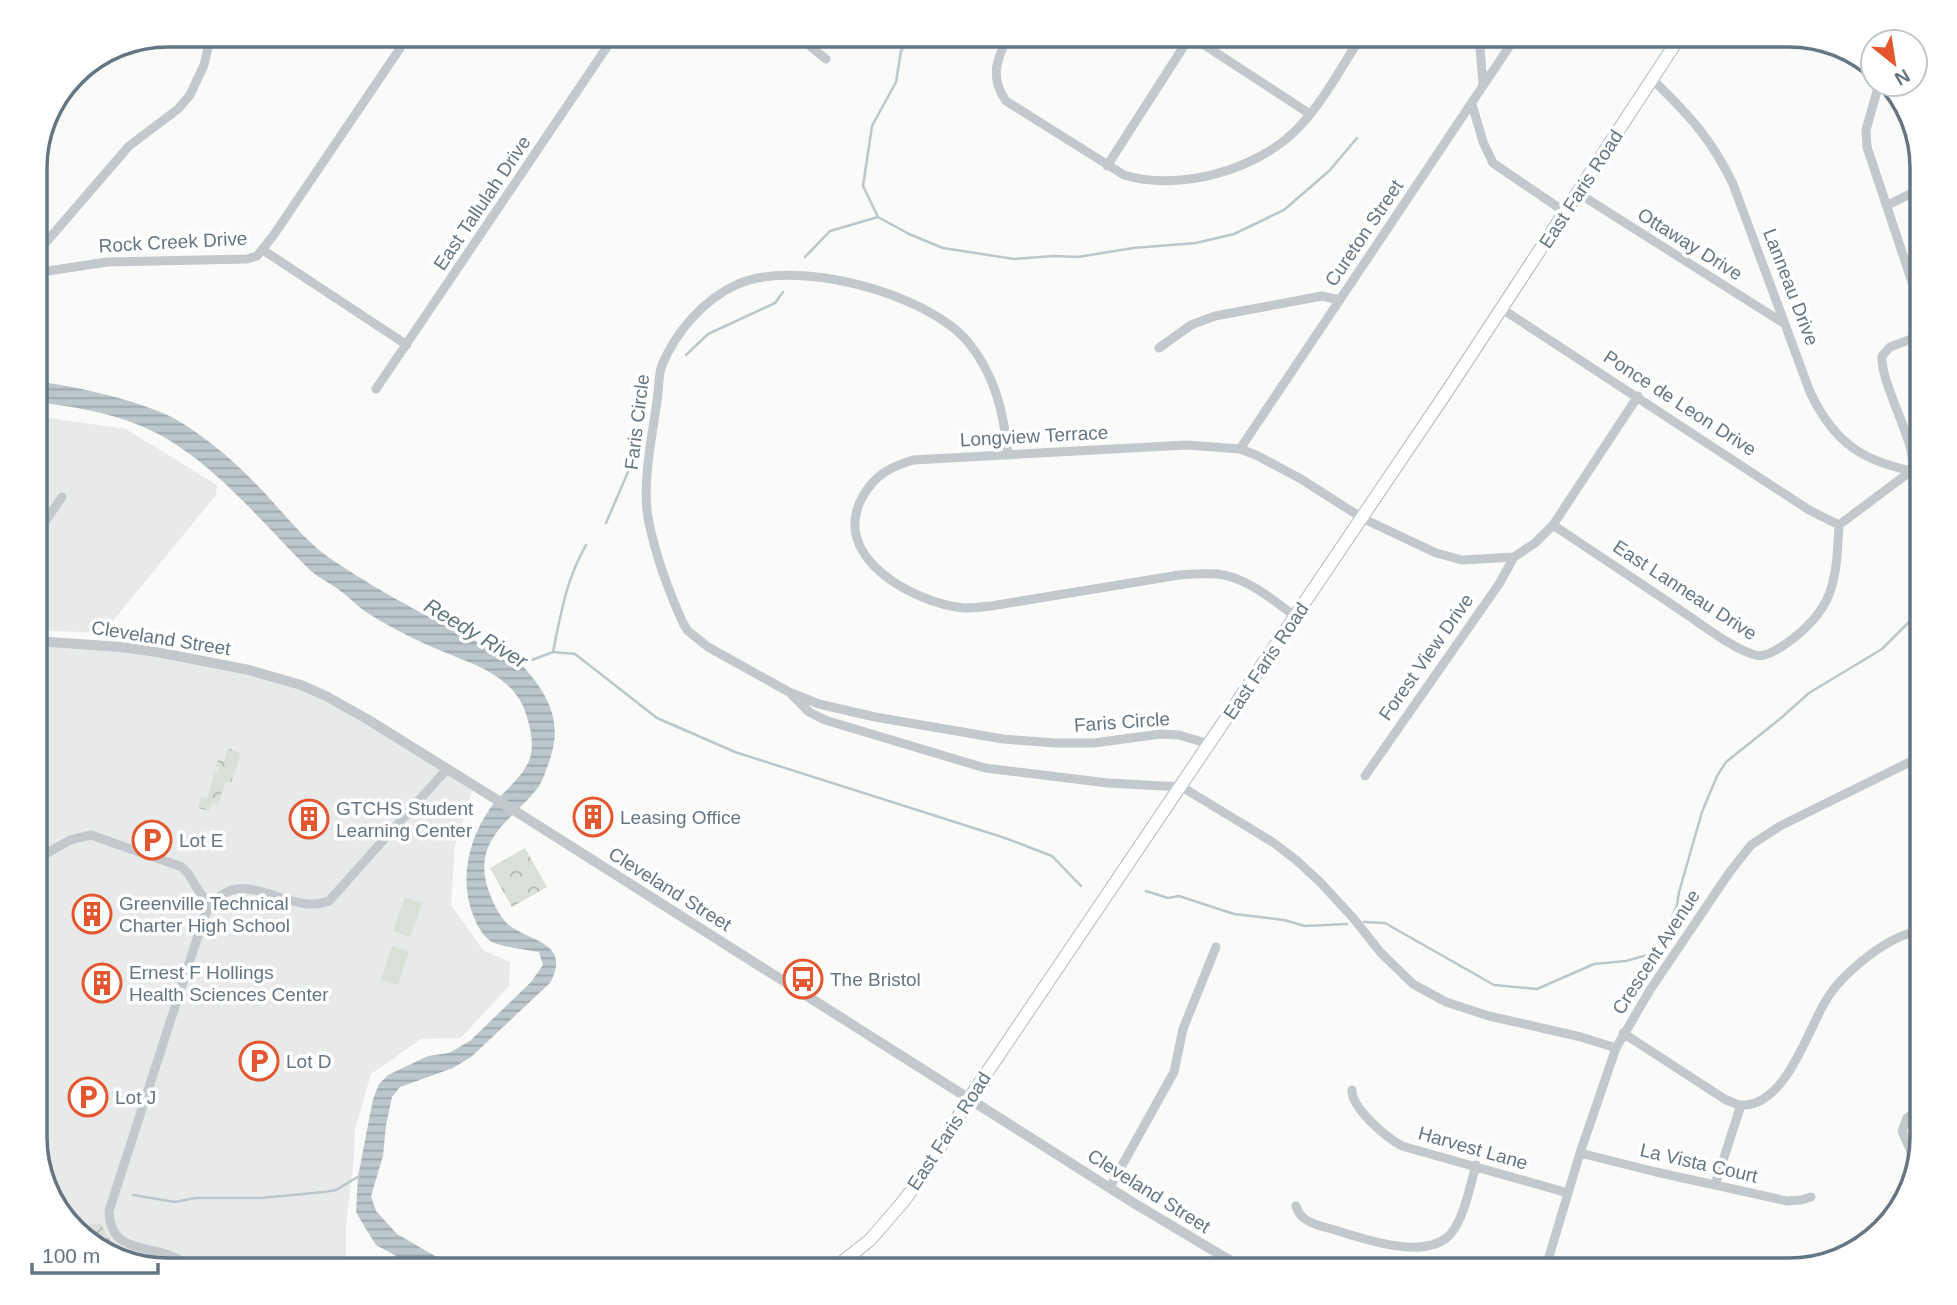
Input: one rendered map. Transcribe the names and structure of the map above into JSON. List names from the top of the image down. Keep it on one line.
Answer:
{"streets":{"main road":["East Faris Road"],"street":["East Tallulah Drive","Cureton Street","Rock Creek Drive","Ottaway Drive","Lanneau Drive","Ponce de Leon Drive","Faris Circle","Longview Terrace","East Lanneau Drive","Cleveland Street","Forest View Drive","Crescent Avenue","Harvest Lane","La Vista Court"]},"crossings":[["East Faris Road","Ottaway Drive"],["East Faris Road","Lanneau Drive"],["East Faris Road","Ponce de Leon Drive"],["East Faris Road","Faris Circle"],["East Faris Road","Longview Terrace"],["East Faris Road","Cleveland Street"],["East Tallulah Drive","Rock Creek Drive"],["Cureton Street","Longview Terrace"],["Ottaway Drive","Lanneau Drive"],["Ponce de Leon Drive","East Lanneau Drive"],["Faris Circle","Longview Terrace"],["Longview Terrace","Forest View Drive"],["Crescent Avenue","Harvest Lane"],["Crescent Avenue","La Vista Court"]],"water":["Reedy River"],"places":{"building":["Leasing Office","GTCHS Student Learning Center","Greenville Technical Charter High School","Ernest F Hollings Health Sciences Center"],"parking":["Lot E","Lot D","Lot J"],"bus stop":["The Bristol"]},"scale_bar":"100 m","north":"bottom right"}
